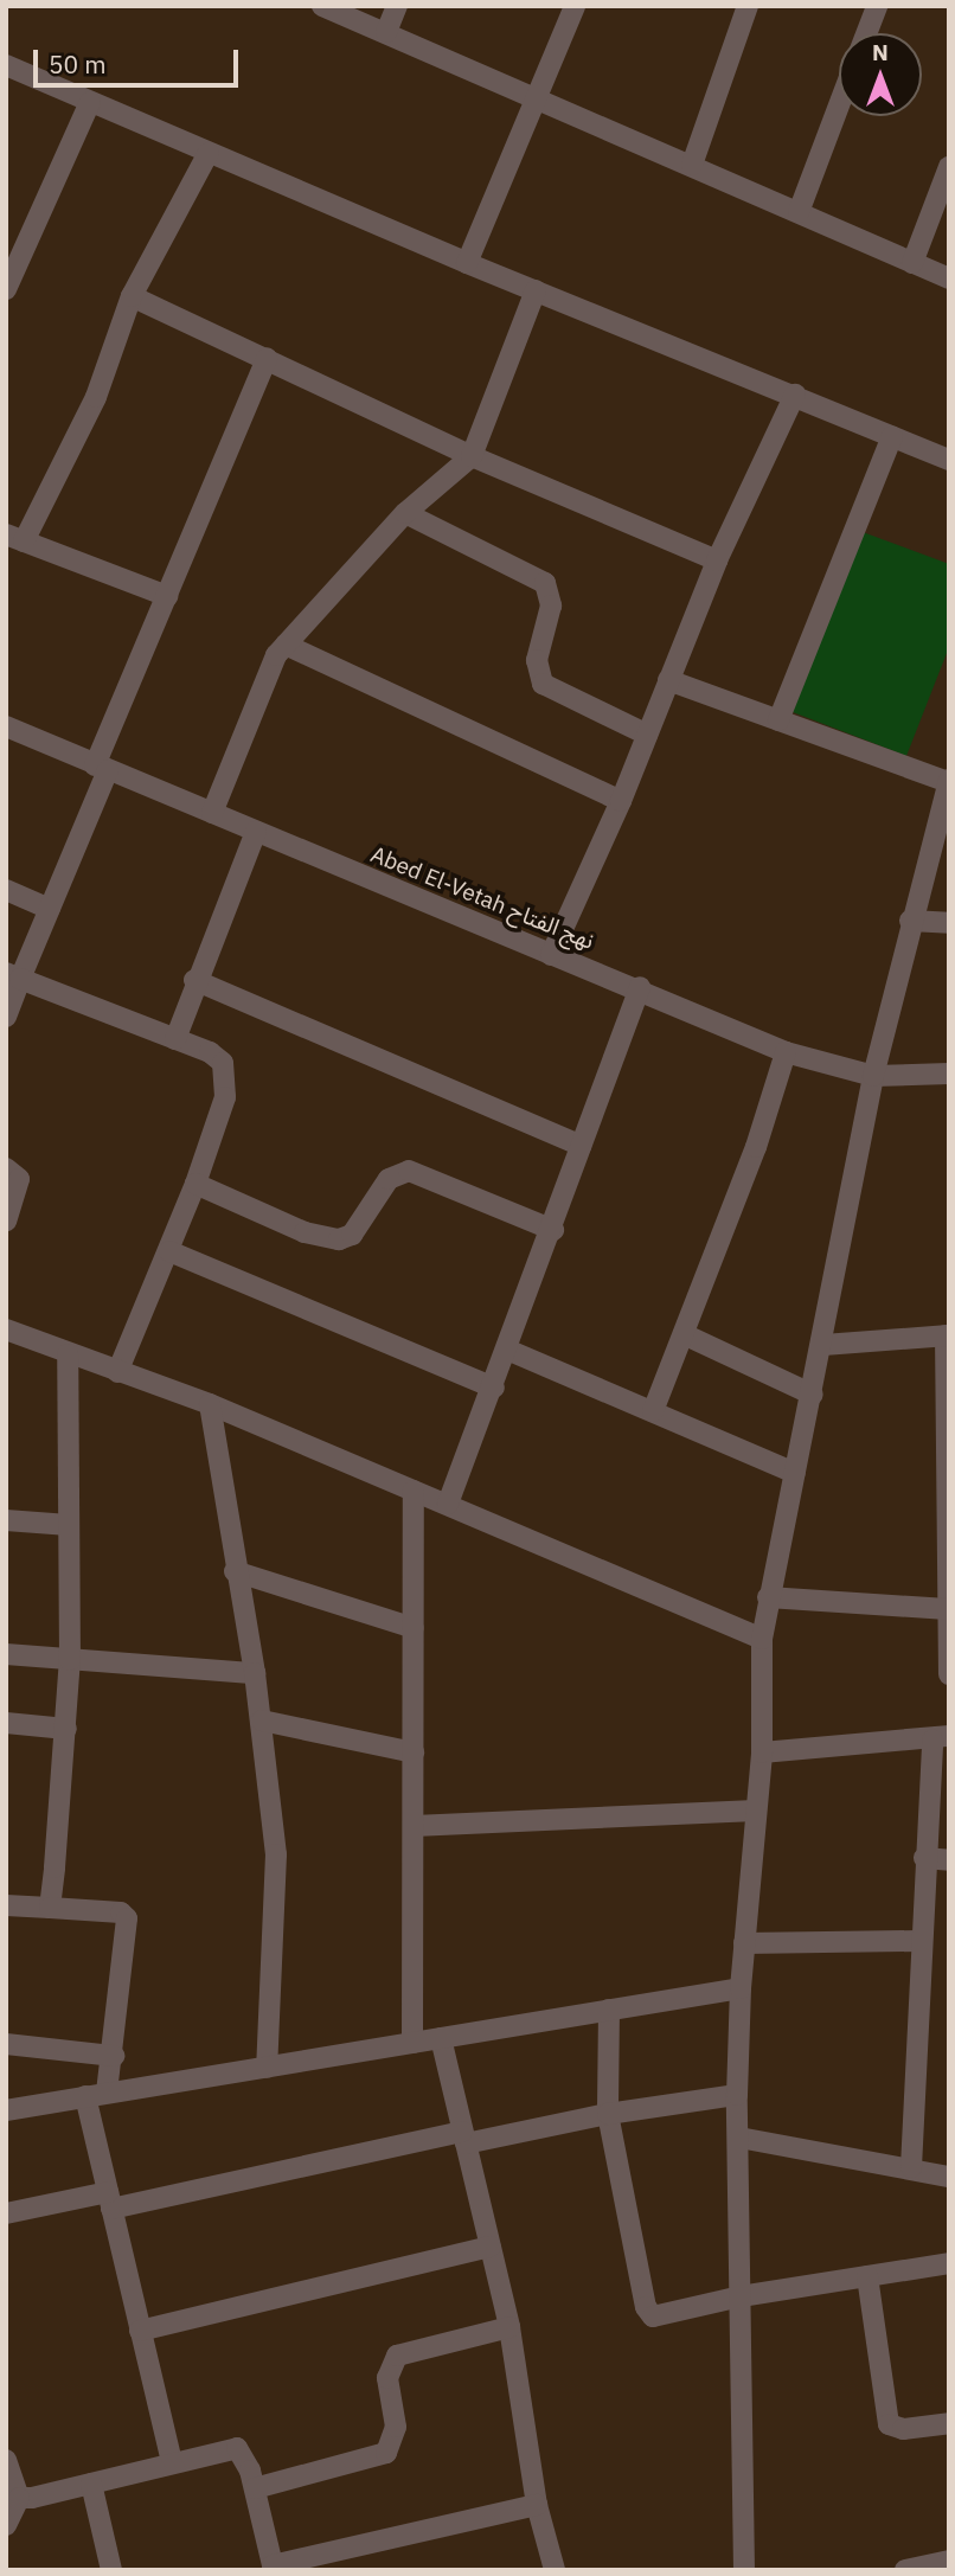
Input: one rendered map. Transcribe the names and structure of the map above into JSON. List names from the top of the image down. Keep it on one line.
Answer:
{"streets":{"street":["Abed El-Vetah نهج الفتاح"]},"scale_bar":"50 m","north":"top"}
